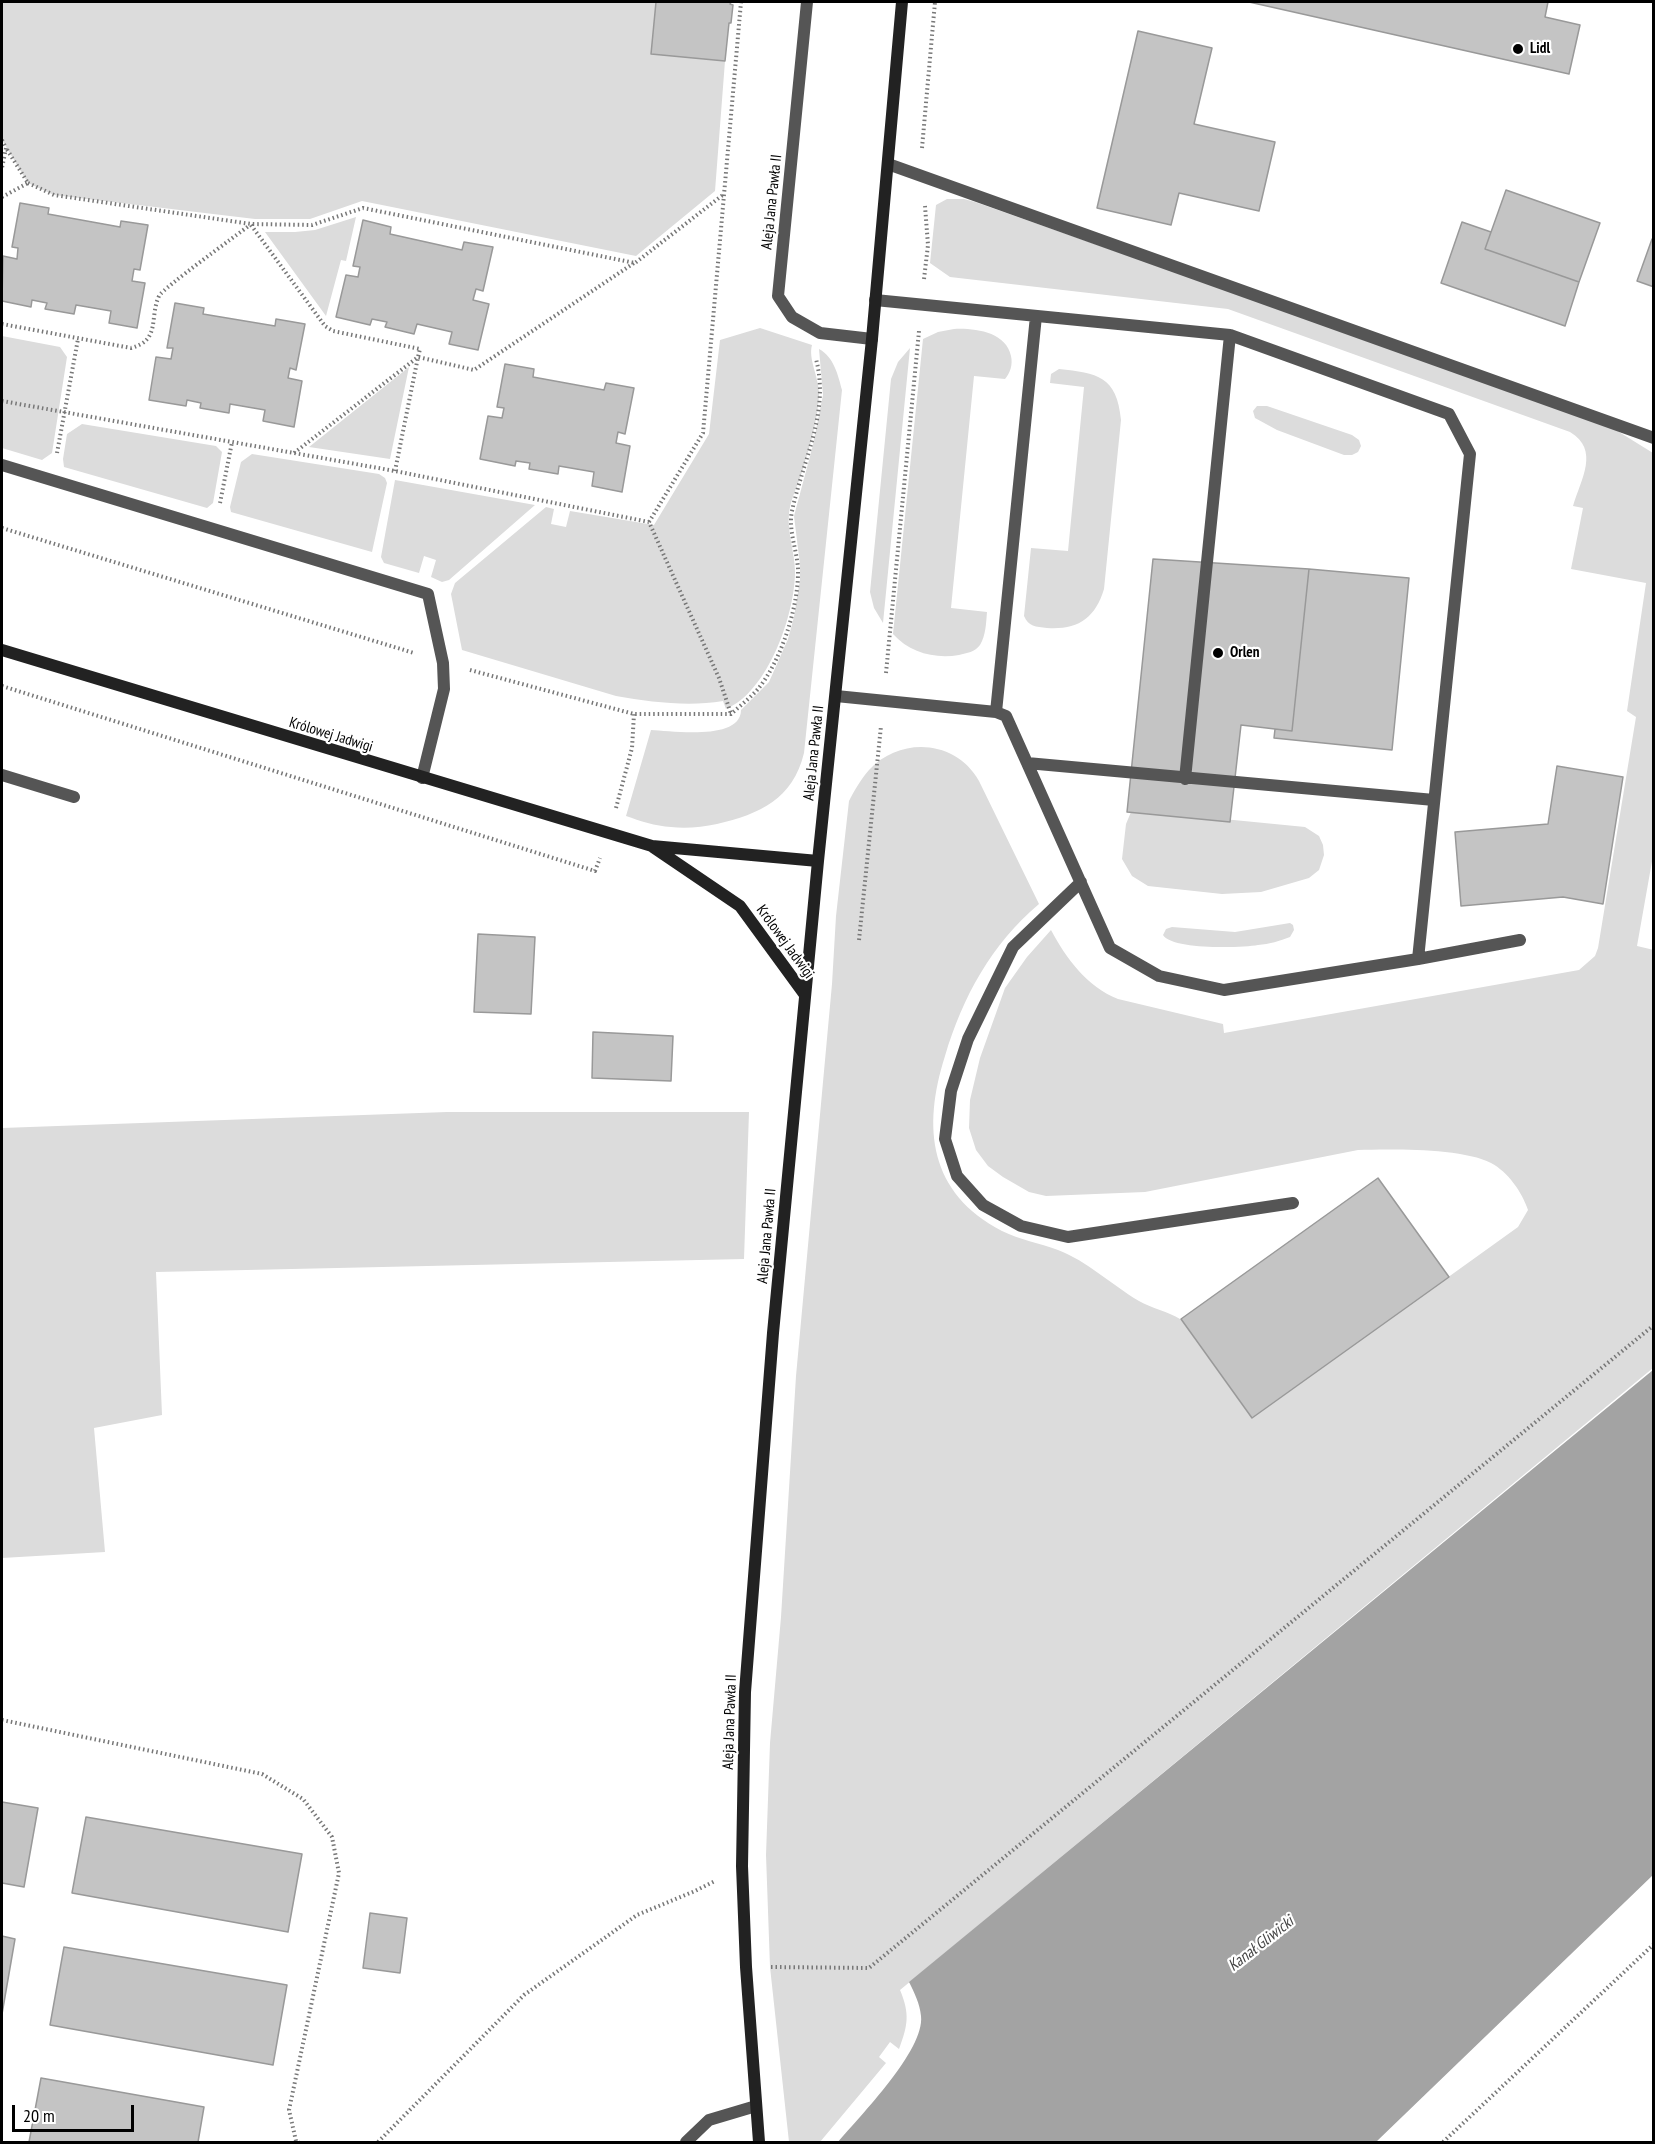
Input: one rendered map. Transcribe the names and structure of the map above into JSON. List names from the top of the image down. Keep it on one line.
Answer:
{"streets":{"main road":["Aleja Jana Pawła II","Królowej Jadwigi"]},"crossings":[["Aleja Jana Pawła II","Królowej Jadwigi"]],"water":["Kanał Gliwicki"],"places":["Lidl","Orlen"],"scale_bar":"20 m"}
